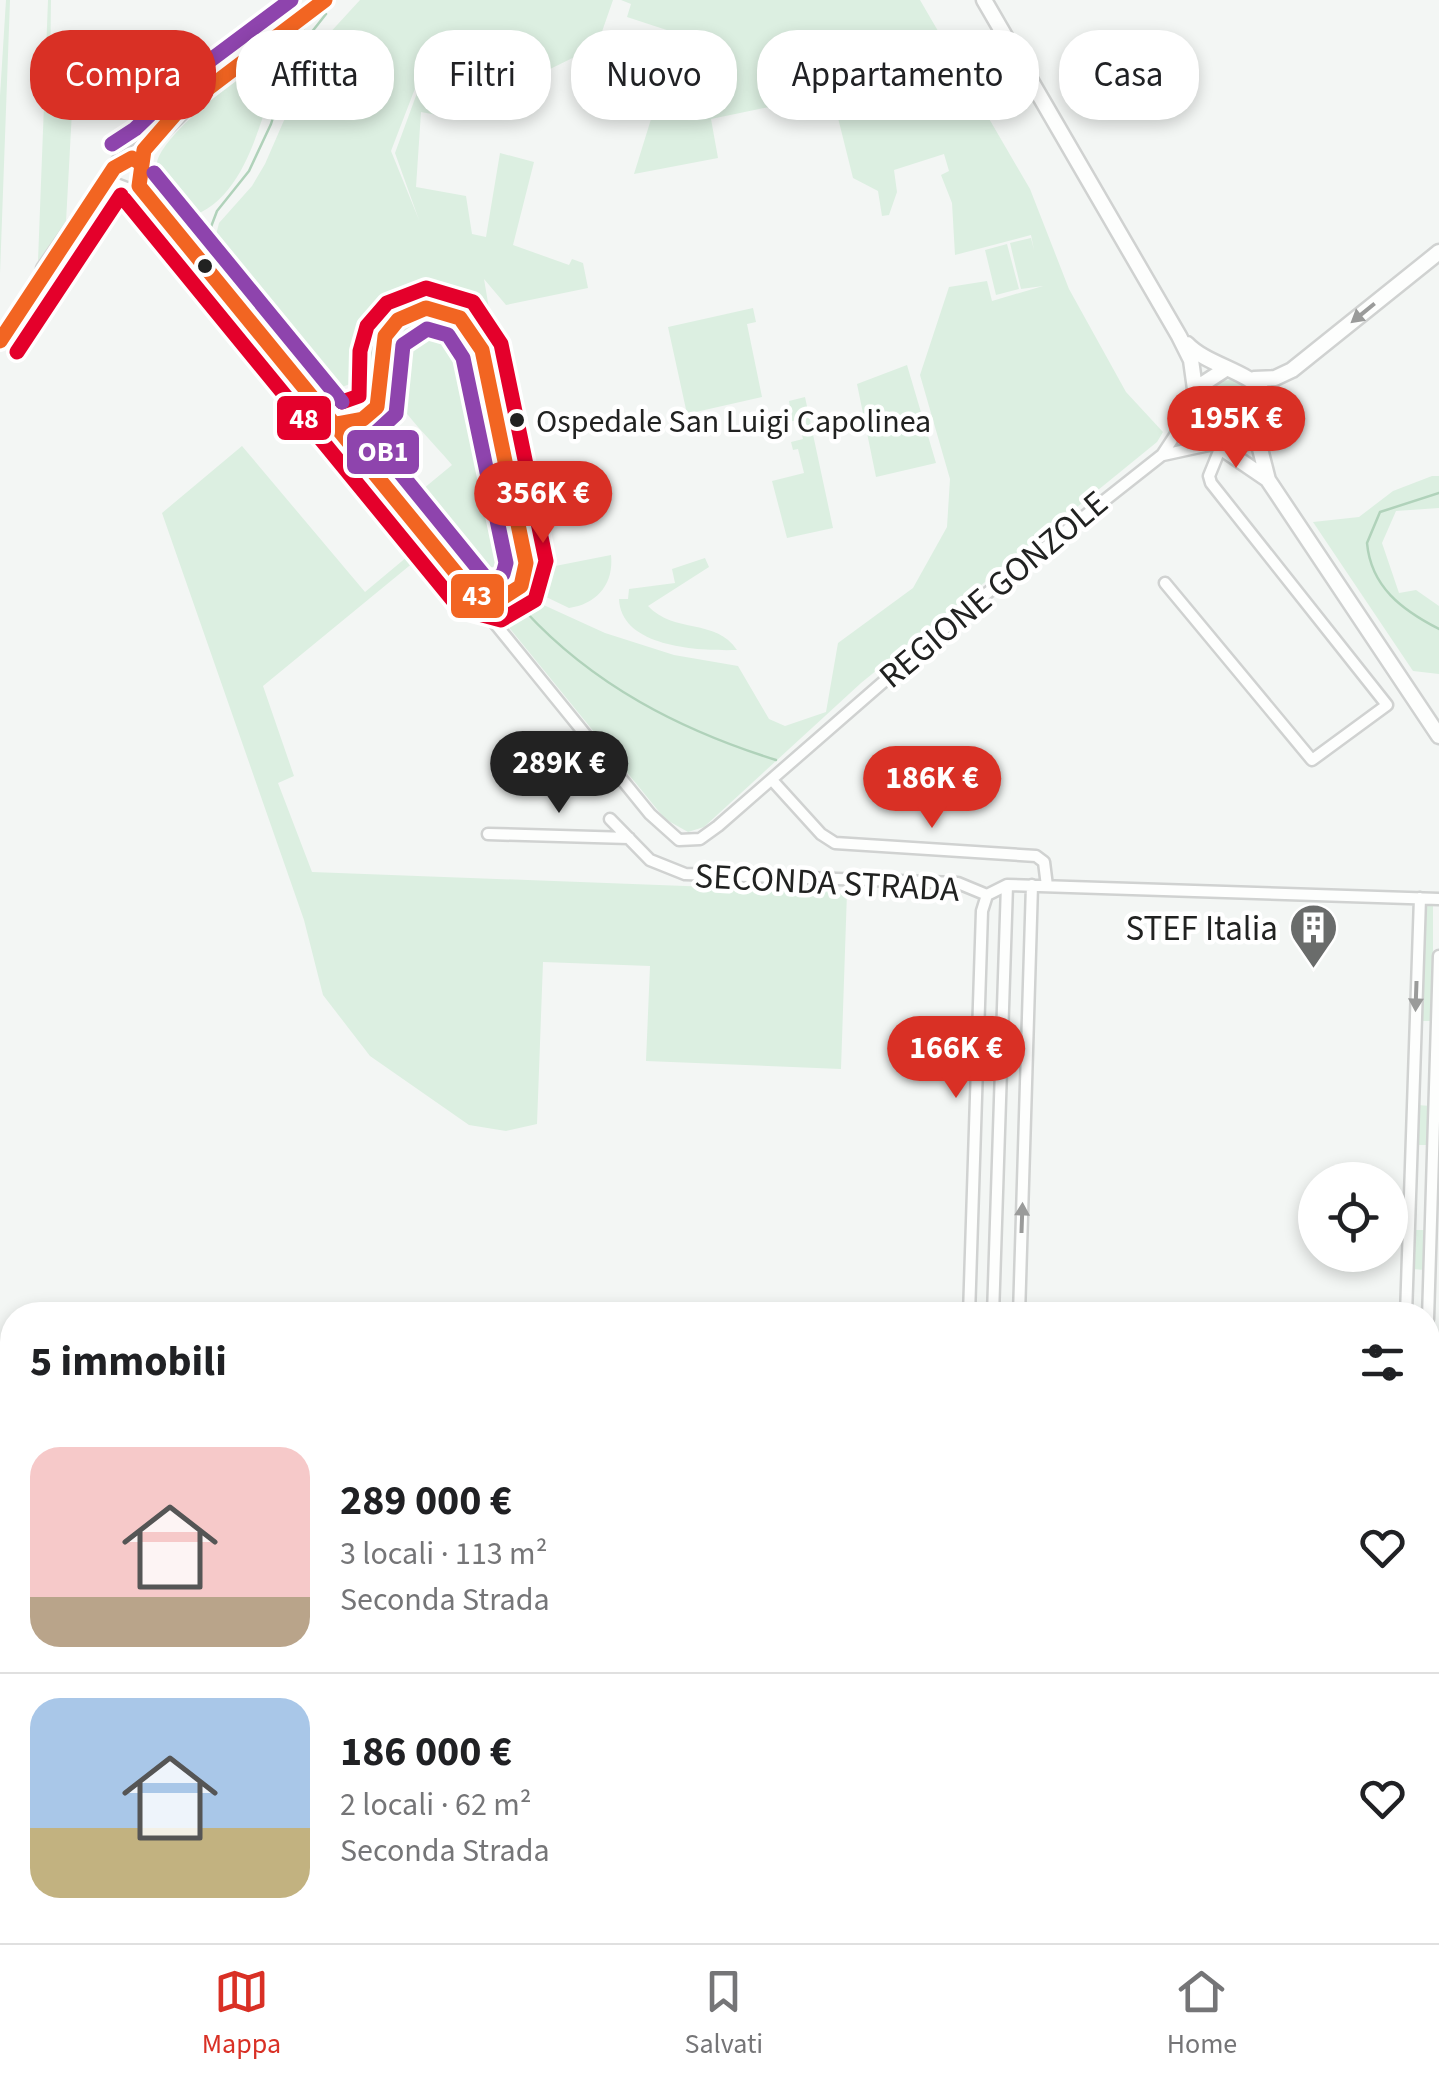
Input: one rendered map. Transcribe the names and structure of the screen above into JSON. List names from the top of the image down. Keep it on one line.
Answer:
{"streets":{"street":["REGIONE GONZOLE","SECONDA STRADA"]},"places":{"other":["Ospedale San Luigi Capolinea"],"building":["STEF Italia"]},"lines":["transit line 43","transit line OB1","transit line 48"],"page":{"chip":["Compra","Affitta","Filtri","Nuovo","Appartamento","Casa"],"price":["195K €","356K €","289K €","186K €","166K €"],"heading":"5 immobili","list":[{"name":"289 000 €","note":"3 locali · 113 m² · Seconda Strada"},{"name":"186 000 €","note":"2 locali · 62 m² · Seconda Strada"}],"tabs":["Mappa","Salvati","Home"]}}
